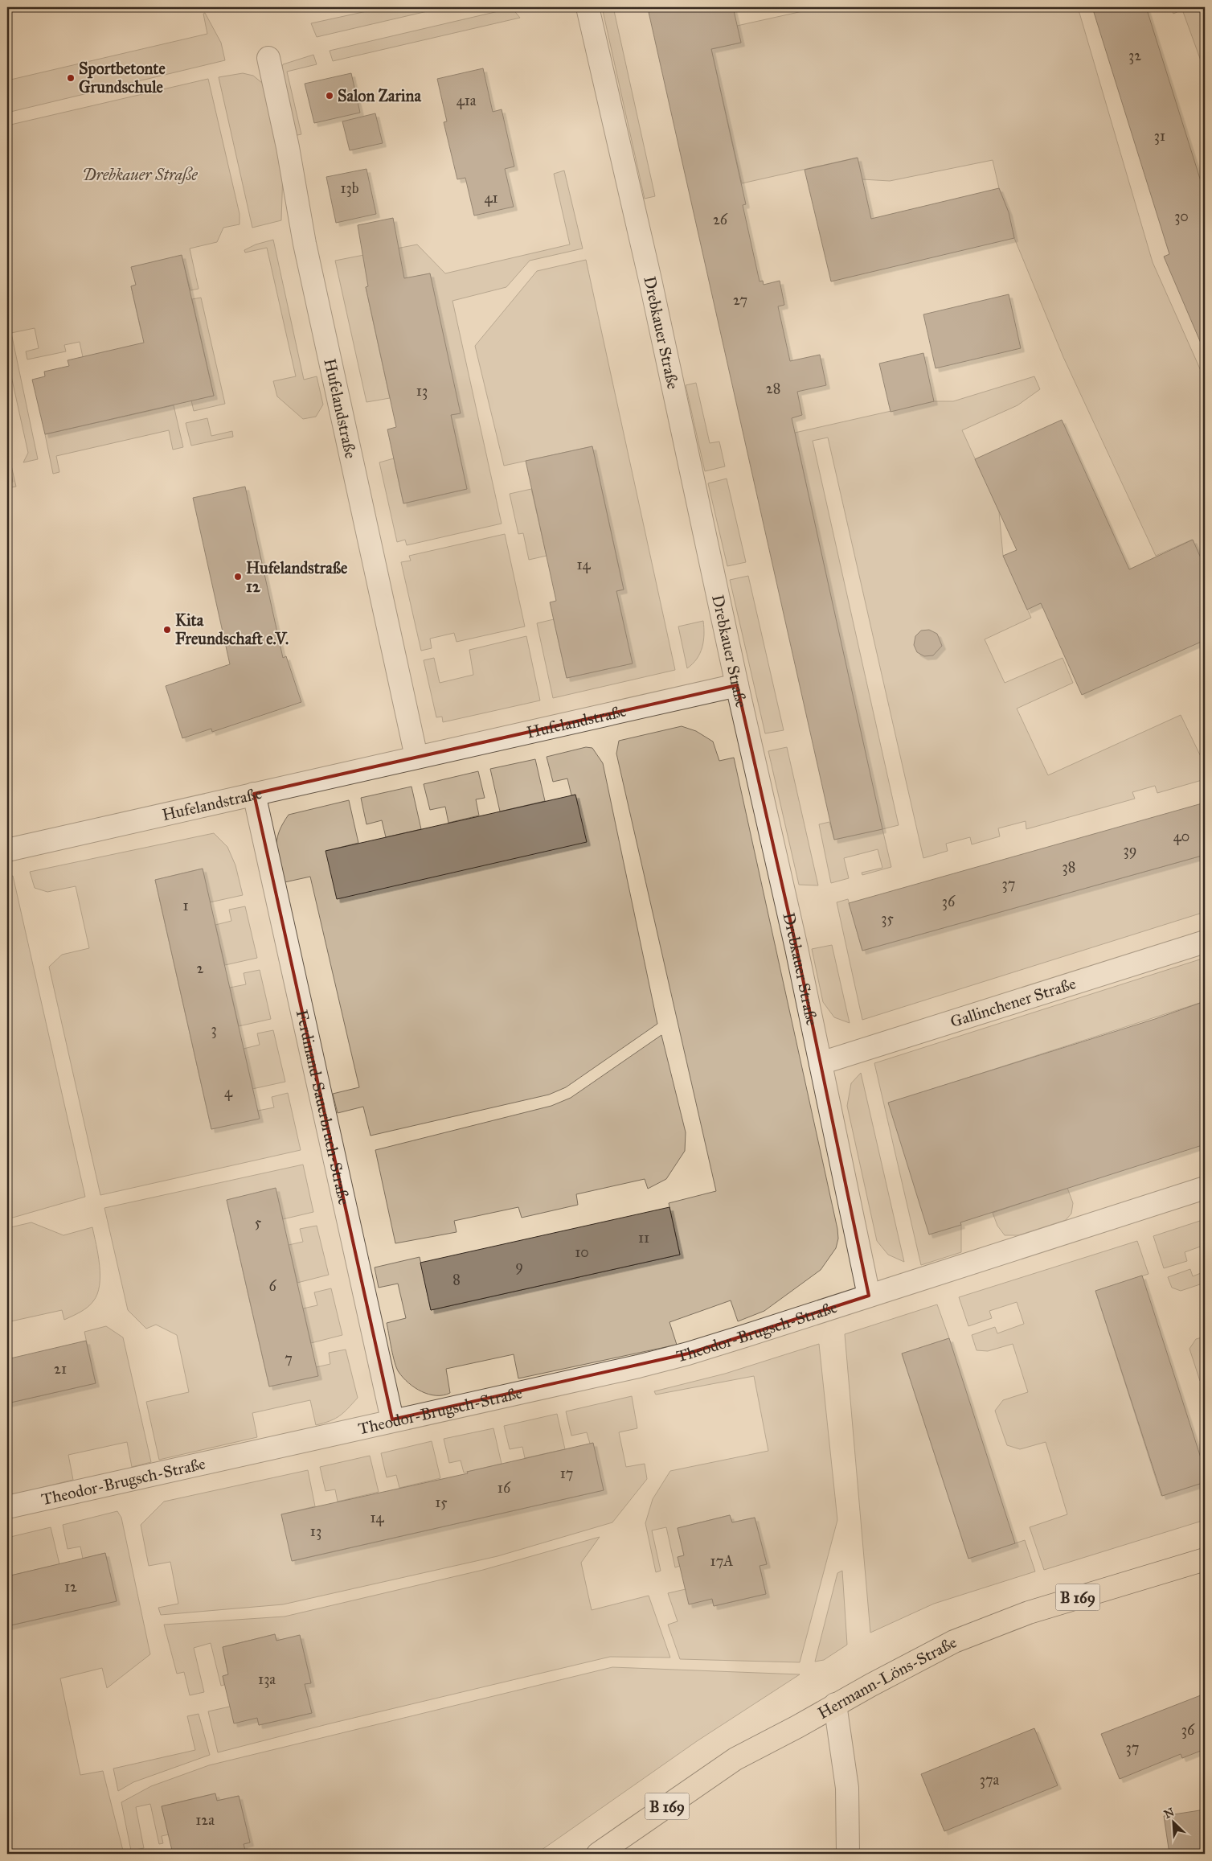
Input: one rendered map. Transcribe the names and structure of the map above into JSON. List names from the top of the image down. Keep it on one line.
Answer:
{"streets":{"main road":["B 169","Hermann-Löns-Straße"],"street":["Drebkauer Straße","Hufelandstraße","Gallinchener Straße","Ferdinand-Sauerbruch-Straße","Theodor-Brugsch-Straße"]},"crossings":[["Drebkauer Straße","Hufelandstraße"],["Drebkauer Straße","Gallinchener Straße"],["Drebkauer Straße","Theodor-Brugsch-Straße"],["Hufelandstraße","Ferdinand-Sauerbruch-Straße"],["Ferdinand-Sauerbruch-Straße","Theodor-Brugsch-Straße"]],"parks":["Drebkauer Straße"],"places":["Sportbetonte Grundschule","Salon Zarina","Hufelandstraße 12","Kita Freundschaft e.V."],"house_numbers":["32","41a","31","13b","41","30","26","27","28","13","14","40","39","38","37","36","1","35","2","3","4","5","11","10","9","8","6","7","21","17","16","15","14","13","17A","12","13a","36","37","37a","12a"],"north":"top left"}
